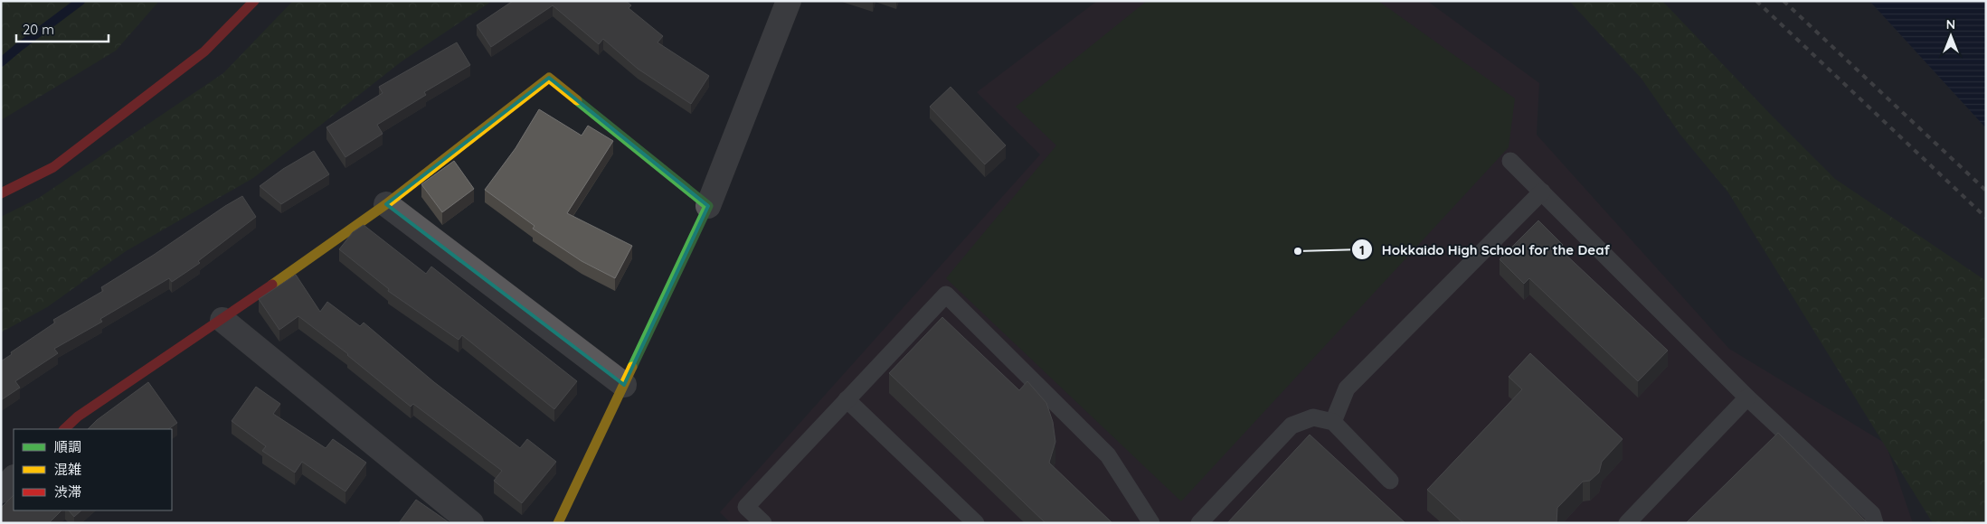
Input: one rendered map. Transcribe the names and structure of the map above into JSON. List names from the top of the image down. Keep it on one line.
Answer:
{"places":["Hokkaido High School for the Deaf"],"legend":["順調","混雑","渋滞"],"scale_bar":"20 m","north":"top"}
